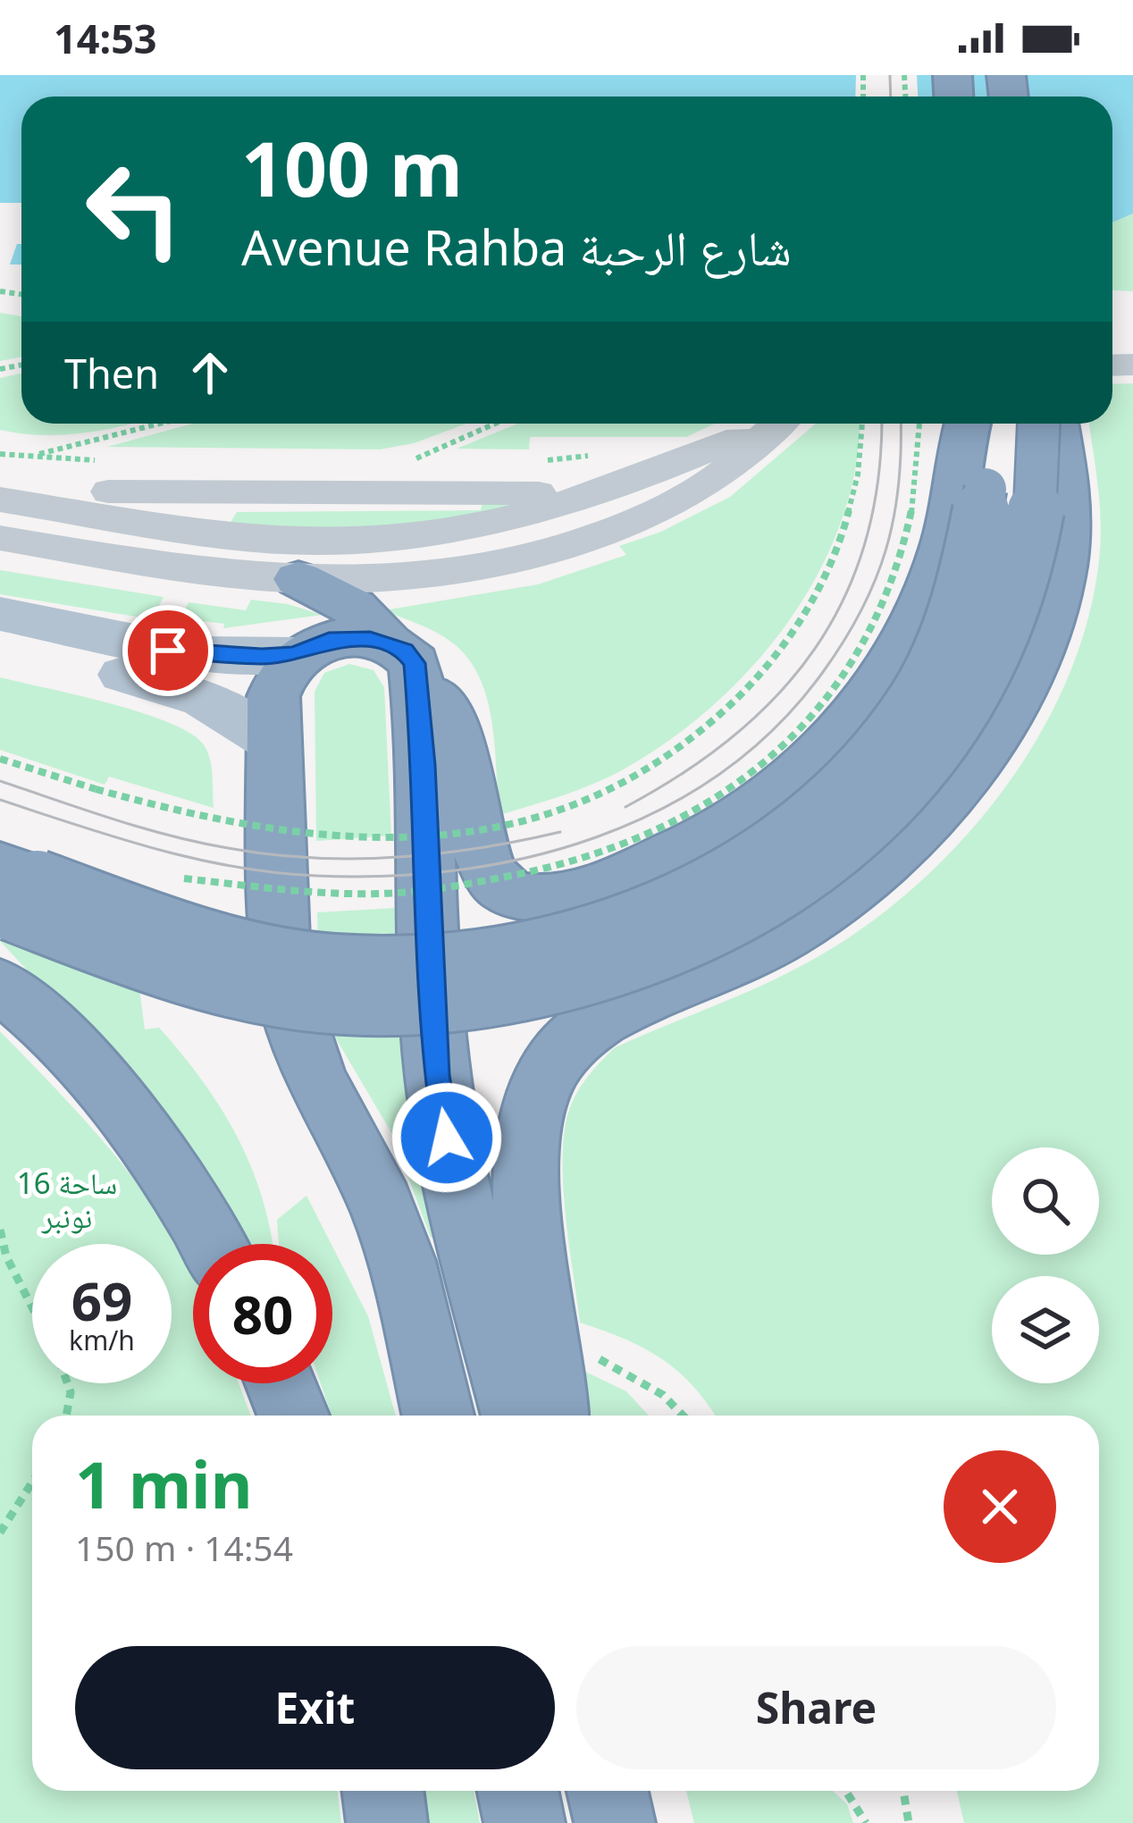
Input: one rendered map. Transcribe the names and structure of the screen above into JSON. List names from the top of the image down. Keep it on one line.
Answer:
{"parks":["ساحة 16 نونبر"],"page":{"status":"14:53","turn":["100 m","Avenue Rahba شارع الرحبة"],"then":"Then","speed":"69 km/h","limit":"80","heading":["1 min","150 m · 14:54"],"buttons":["Exit","Share"]}}
